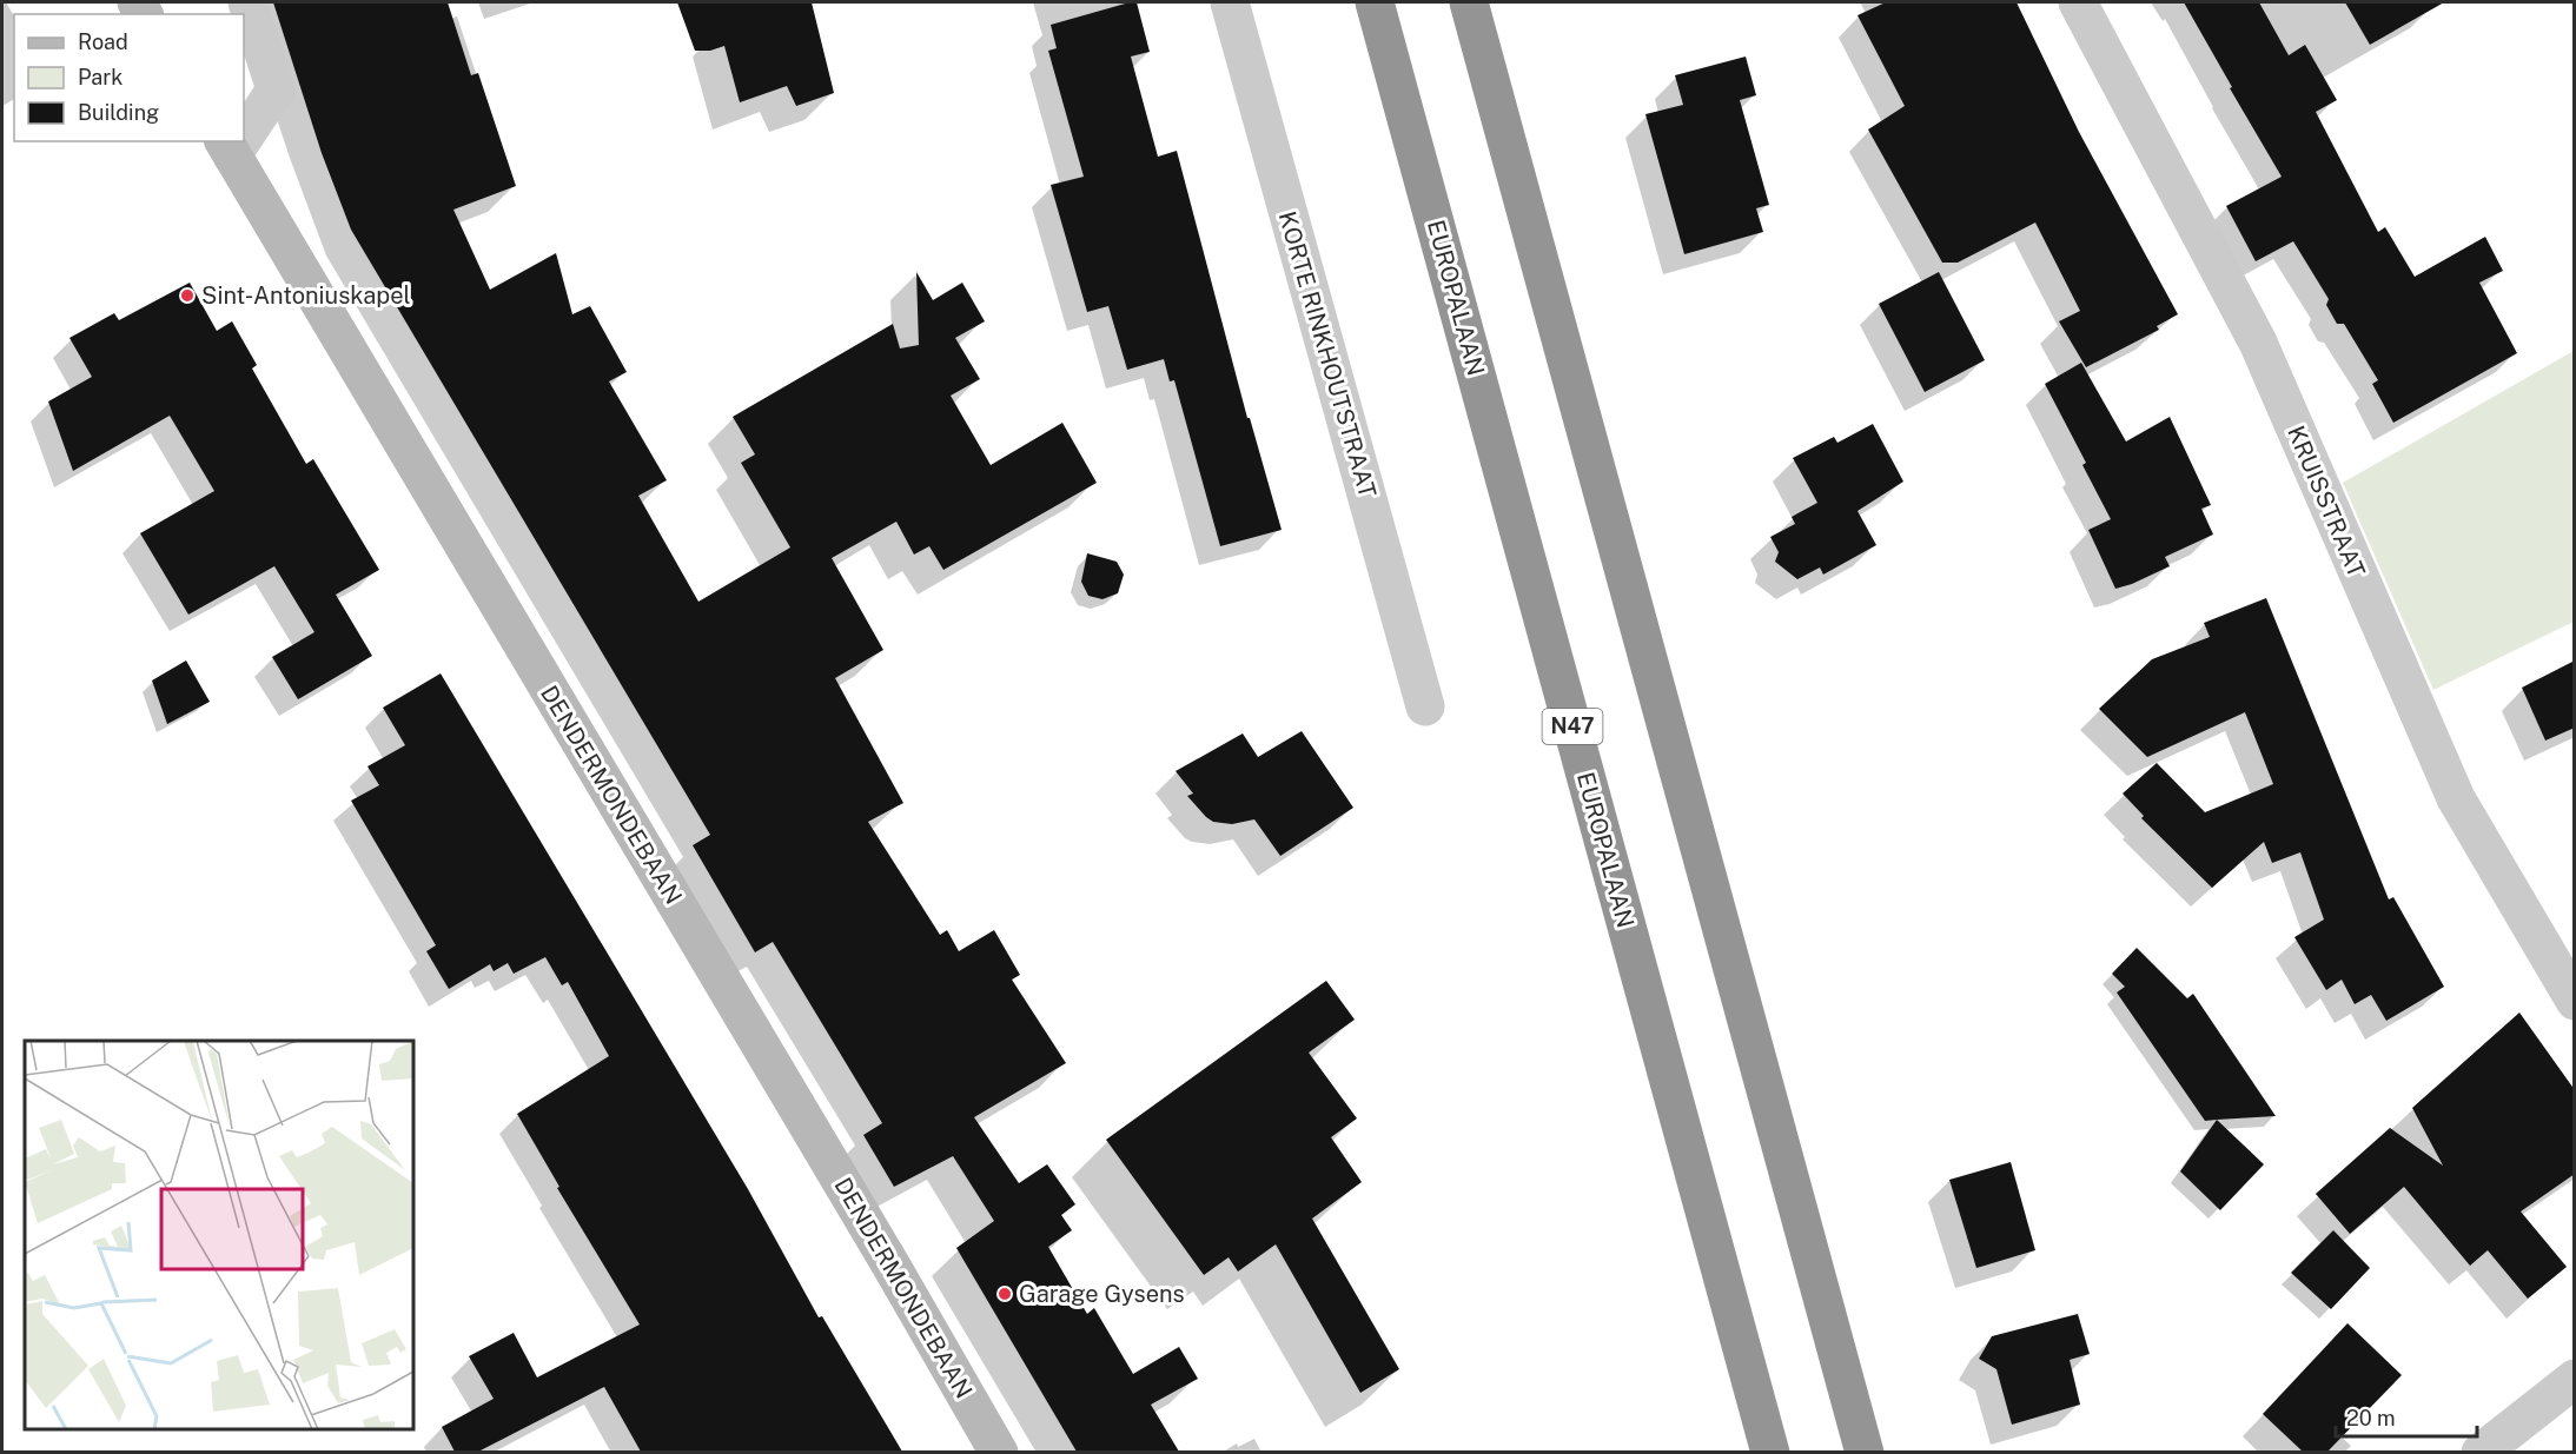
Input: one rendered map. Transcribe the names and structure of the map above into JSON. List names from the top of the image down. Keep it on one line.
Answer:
{"streets":{"highway":["EUROPALAAN","N47"],"street":["KORTE RINKHOUTSTRAAT","KRUISSTRAAT","DENDERMONDEBAAN"]},"places":["Sint-Antoniuskapel","Garage Gysens"],"legend":["Road","Park","Building"],"scale_bar":"20 m"}
